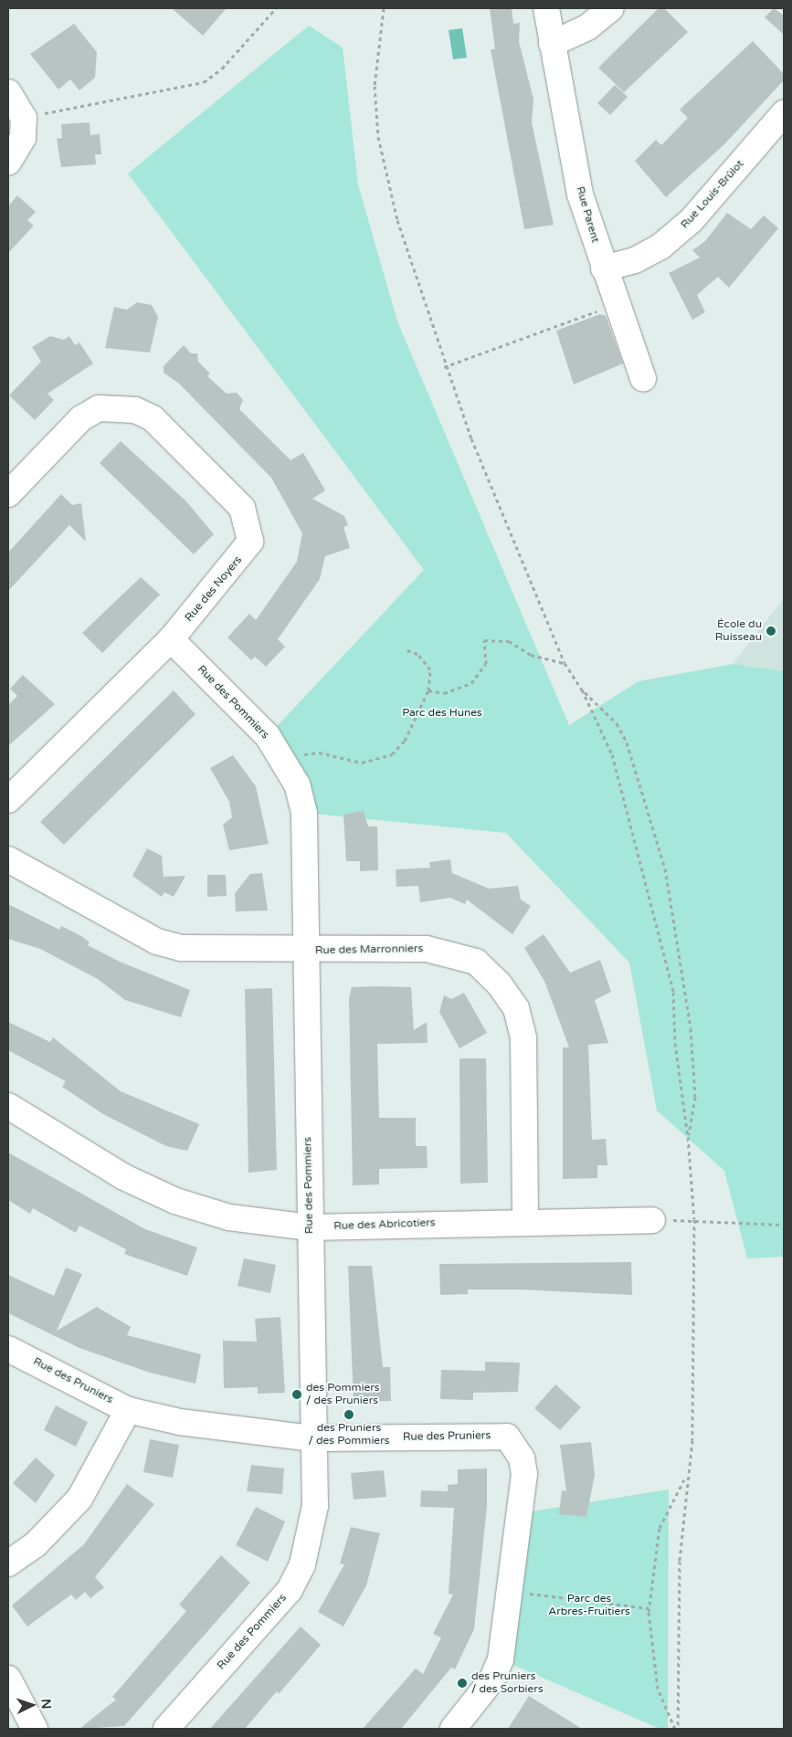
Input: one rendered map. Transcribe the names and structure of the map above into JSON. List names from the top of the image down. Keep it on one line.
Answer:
{"streets":{"street":["Rue Louis-Brûlot","Rue Parent","Rue des Noyers","Rue des Pommiers","Rue des Marronniers","Rue des Abricotiers","Rue des Pruniers"]},"crossings":[["Rue Louis-Brûlot","Rue Parent"],["Rue des Noyers","Rue des Pommiers"],["Rue des Pommiers","Rue des Marronniers"],["Rue des Pommiers","Rue des Abricotiers"],["Rue des Pommiers","Rue des Pruniers"],["Rue des Marronniers","Rue des Abricotiers"]],"parks":["Parc des Hunes","Parc des Arbres-Fruitiers"],"places":["École du Ruisseau","des Pommiers / des Pruniers","des Pruniers / des Pommiers","des Pruniers / des Sorbiers"],"north":"right"}
